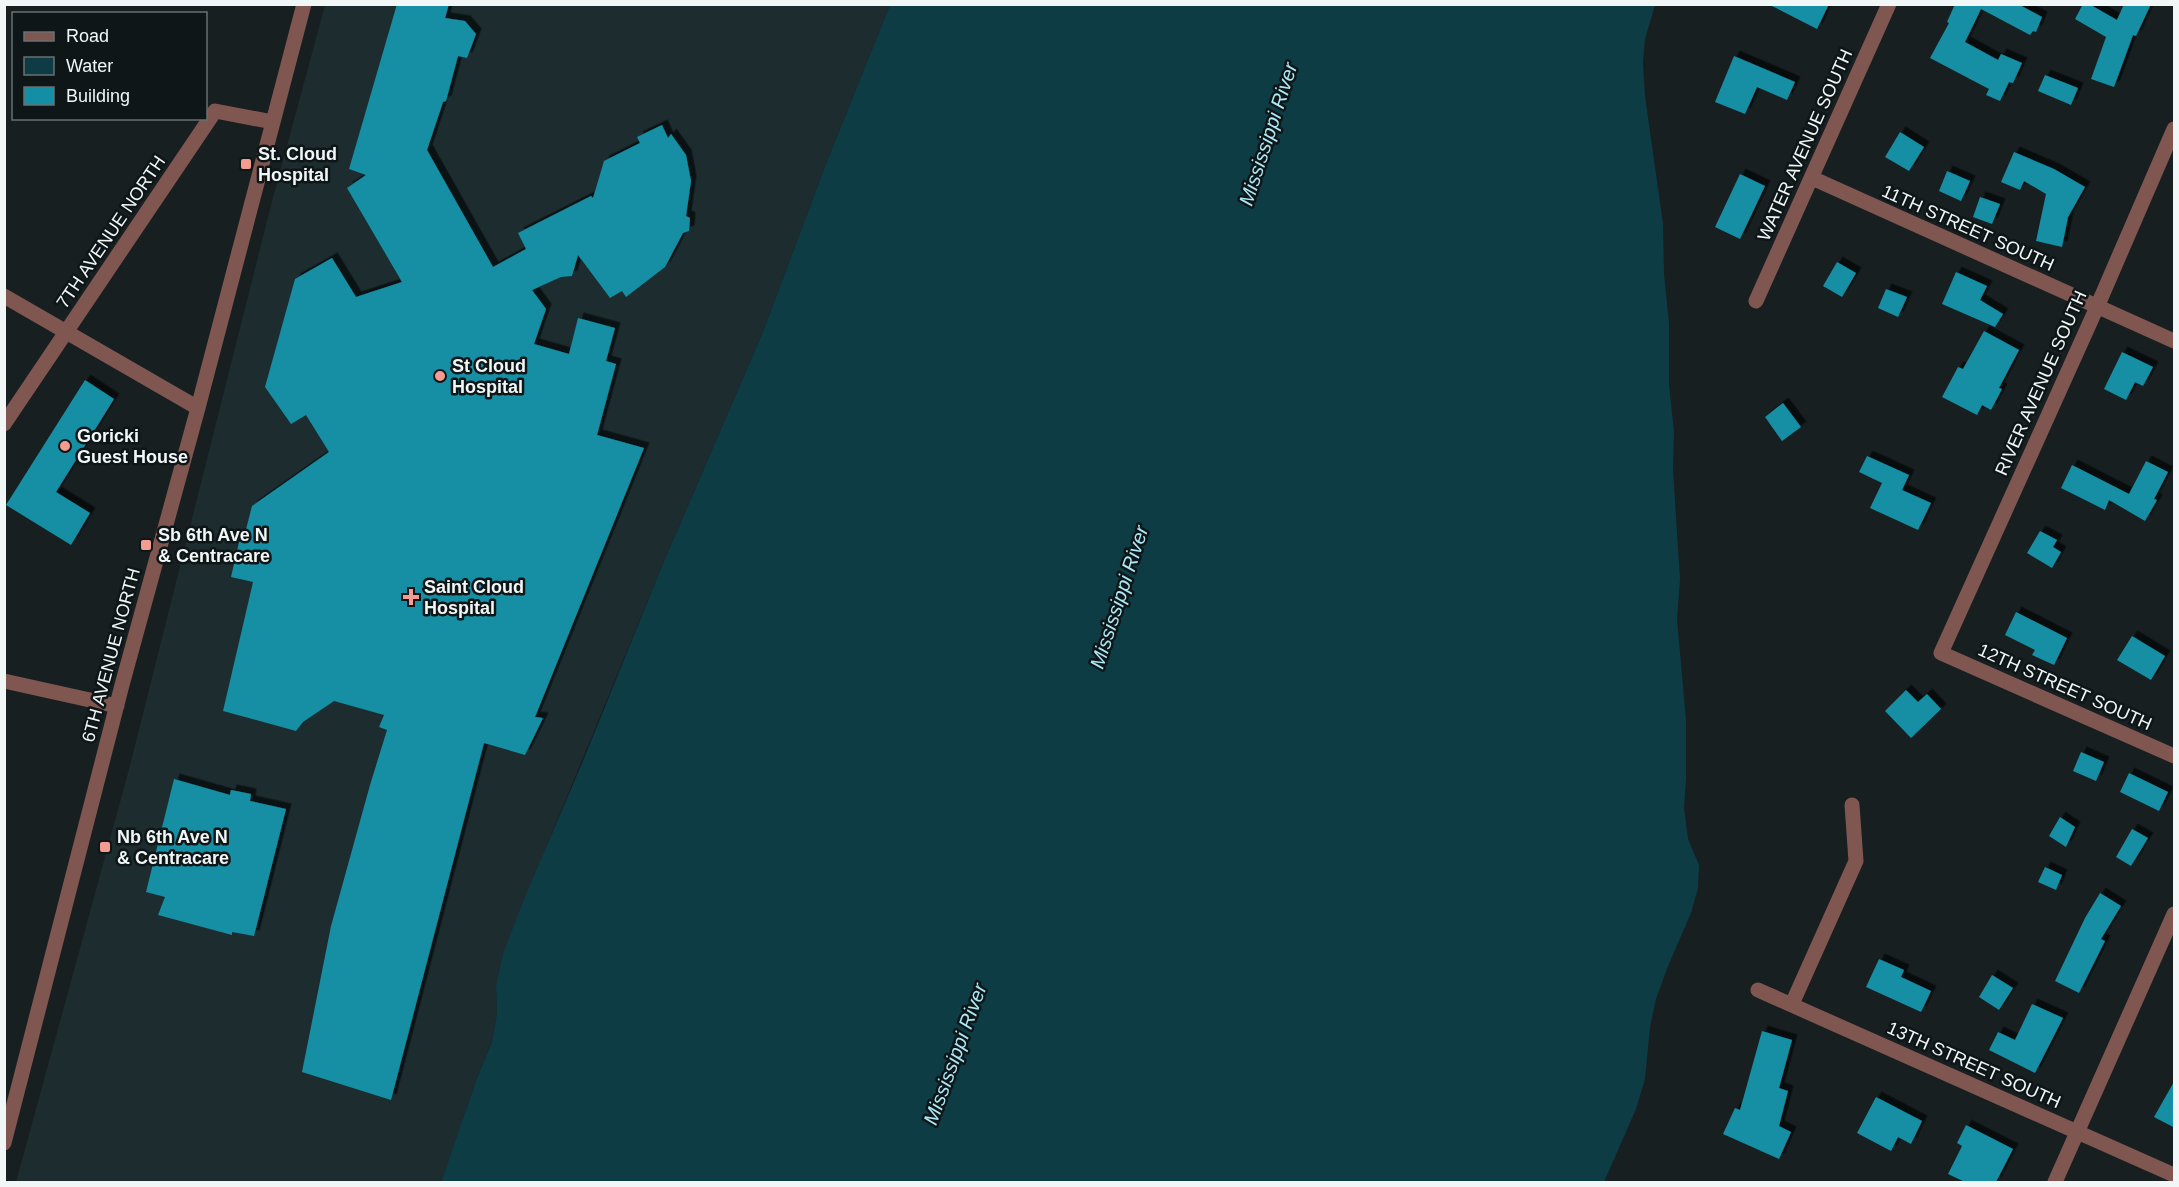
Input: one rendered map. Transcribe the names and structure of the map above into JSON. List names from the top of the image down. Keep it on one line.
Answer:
{"streets":{"street":["WATER AVENUE SOUTH","11TH STREET SOUTH","7TH AVENUE NORTH","RIVER AVENUE SOUTH","6TH AVENUE NORTH","12TH STREET SOUTH","13TH STREET SOUTH"]},"crossings":[["WATER AVENUE SOUTH","11TH STREET SOUTH"],["11TH STREET SOUTH","RIVER AVENUE SOUTH"],["7TH AVENUE NORTH","6TH AVENUE NORTH"],["RIVER AVENUE SOUTH","12TH STREET SOUTH"]],"water":["Mississippi River"],"places":{"transit":["St. Cloud Hospital","Sb 6th Ave N & Centracare","Nb 6th Ave N & Centracare"],"other":["St Cloud Hospital","Goricki Guest House"],"health":["Saint Cloud Hospital"]},"legend":["Road","Water","Building"]}
